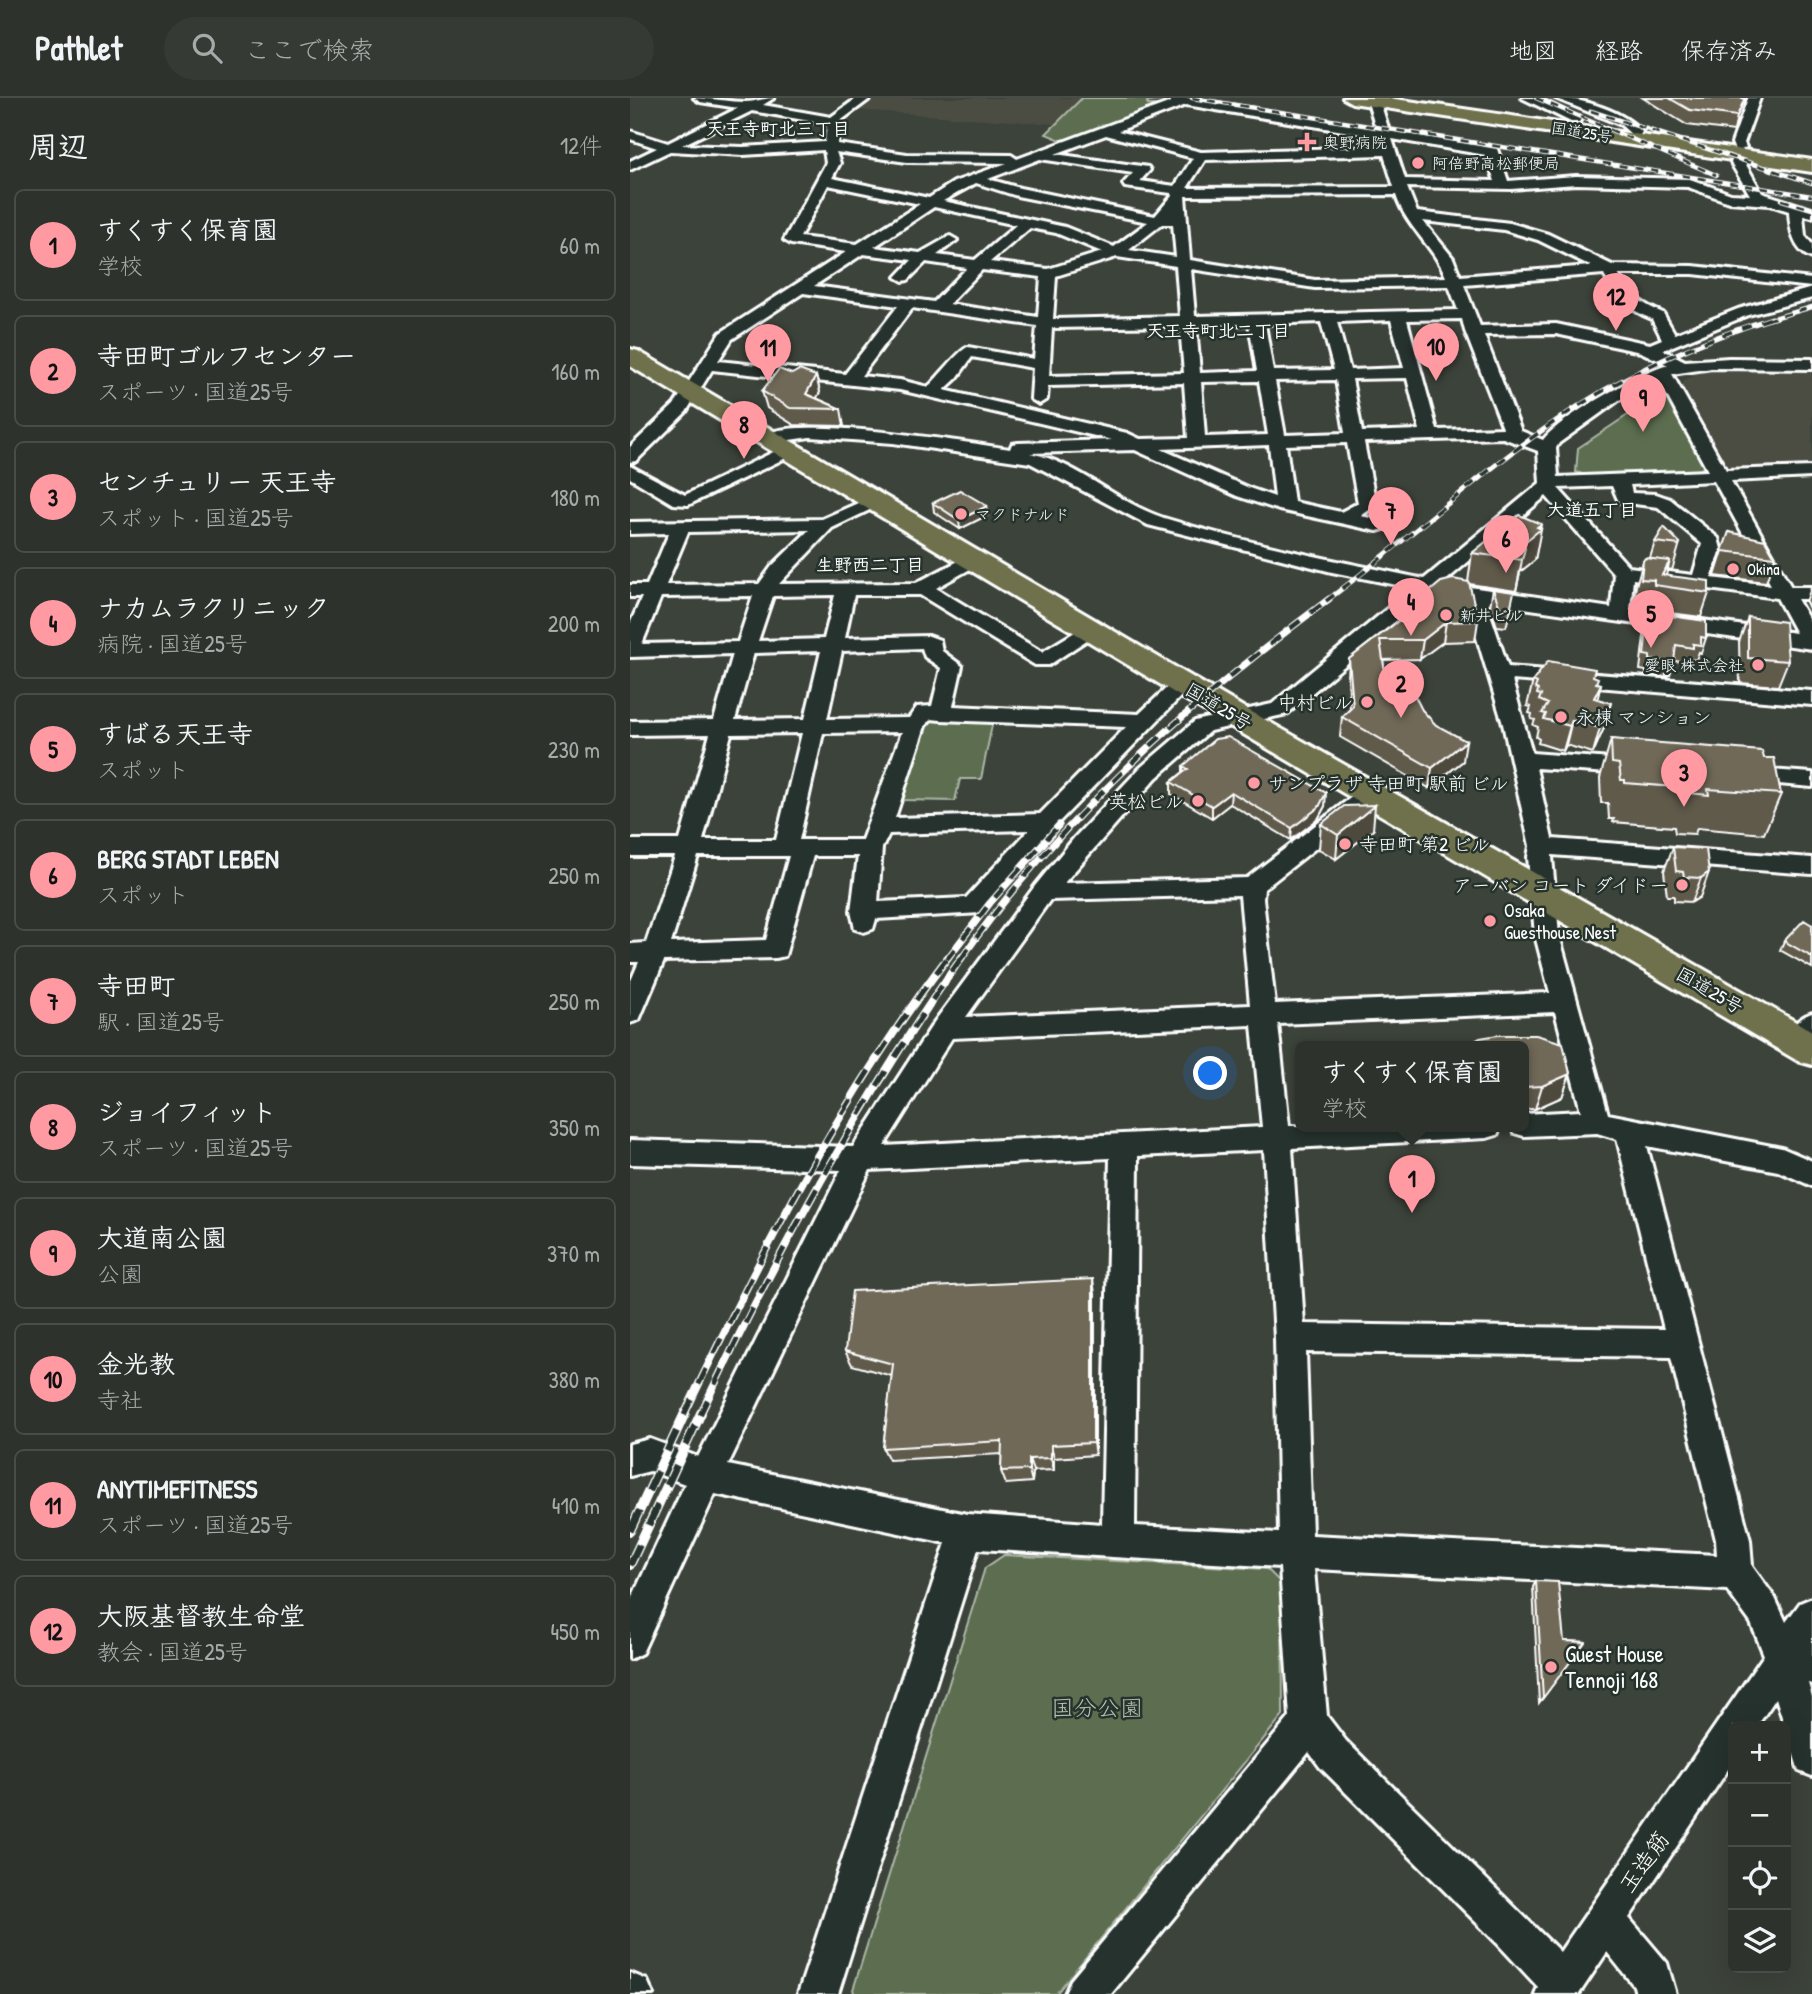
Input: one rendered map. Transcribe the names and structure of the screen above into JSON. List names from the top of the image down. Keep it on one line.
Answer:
{"streets":{"highway":["国道25号"],"street":["玉造筋"]},"districts":["天王寺町北三丁目","天王寺町北二丁目","大道五丁目","生野西二丁目"],"parks":["国分公園"],"places":{"health":["奥野病院"],"other":["阿倍野高松郵便局","マクドナルド","Okina","新井ビル","愛眼 株式会社","中村ビル","永棟 マンション","サンプラザ 寺田町 駅前 ビル","英松ビル","寺田町 第2 ビル","アーバン コート ダイドー","Osaka Guesthouse Nest","Guest House Tennoji 168"]},"page":{"header":"Pathlet","search":"ここで検索","nav":["地図","経路","保存済み"],"heading":["周辺","12件"],"list":[{"mark":"1","name":"すくすく保育園","note":"学校","value":"60 m"},{"mark":"2","name":"寺田町ゴルフセンター","note":"スポーツ · 国道25号","value":"160 m"},{"mark":"3","name":"センチュリー 天王寺","note":"スポット · 国道25号","value":"180 m"},{"mark":"4","name":"ナカムラクリニック","note":"病院 · 国道25号","value":"200 m"},{"mark":"5","name":"すばる天王寺","note":"スポット","value":"230 m"},{"mark":"6","name":"BERG STADT LEBEN","note":"スポット","value":"250 m"},{"mark":"7","name":"寺田町","note":"駅 · 国道25号","value":"250 m"},{"mark":"8","name":"ジョイフィット","note":"スポーツ · 国道25号","value":"350 m"},{"mark":"9","name":"大道南公園","note":"公園","value":"370 m"},{"mark":"10","name":"金光教","note":"寺社","value":"380 m"},{"mark":"11","name":"ANYTIMEFITNESS","note":"スポーツ · 国道25号","value":"410 m"},{"mark":"12","name":"大阪基督教生命堂","note":"教会 · 国道25号","value":"450 m"}],"pins":["12","10","11","9","8","7","6","4","5","2","3","1"],"popup":["すくすく保育園","学校"],"map_buttons":["+","−"]}}
